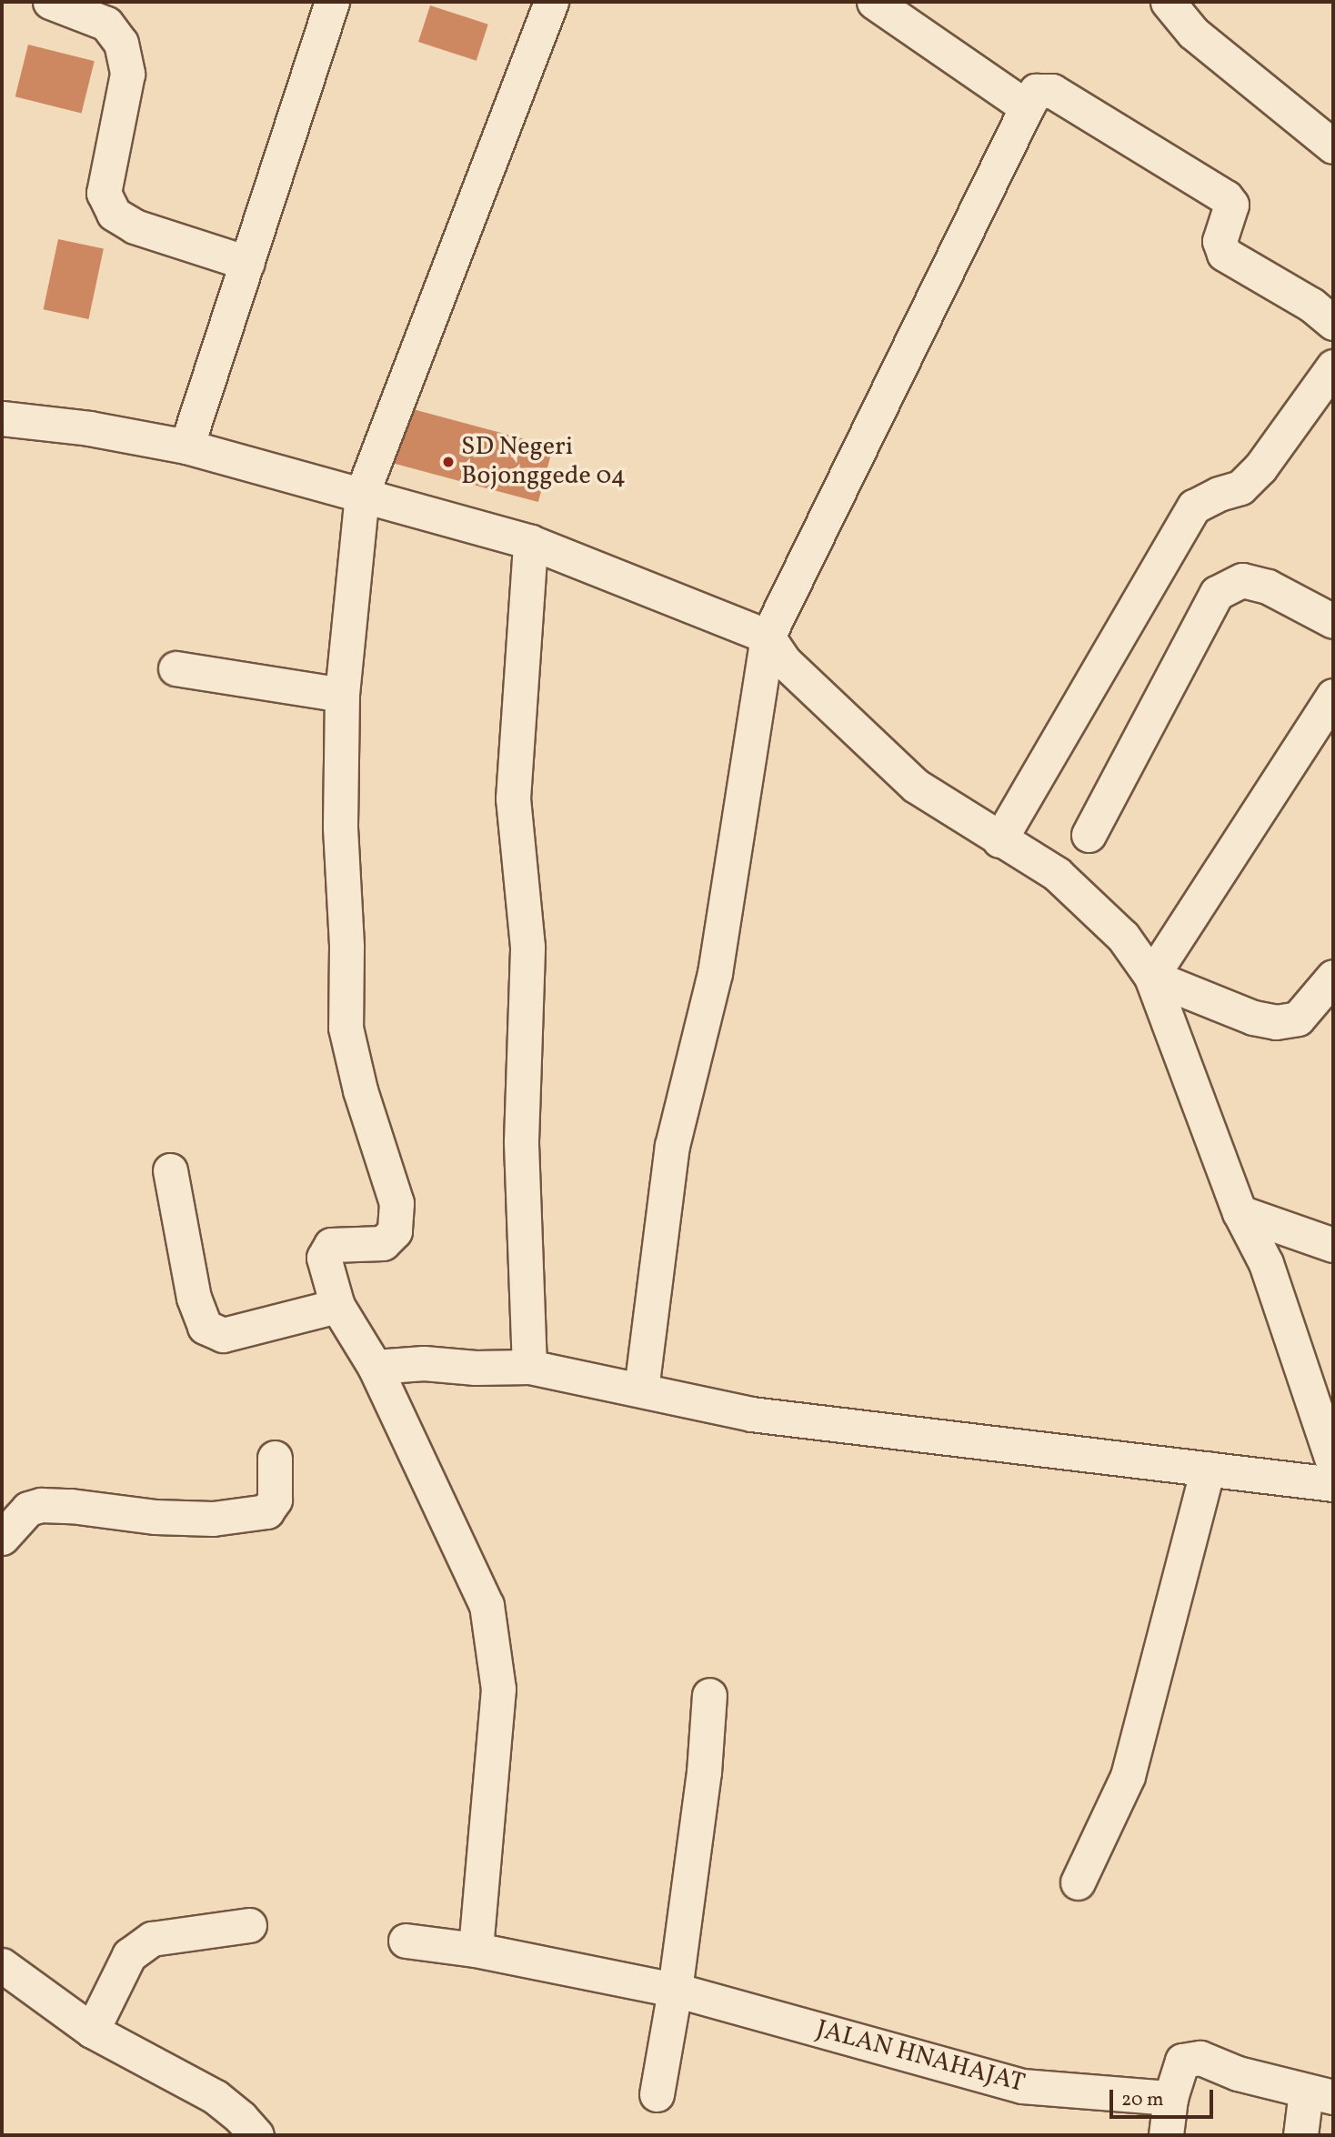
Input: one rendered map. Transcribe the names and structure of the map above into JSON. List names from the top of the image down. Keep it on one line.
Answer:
{"streets":{"street":["JALAN HNAHAJAT"]},"places":["SD Negeri Bojonggede 04"],"scale_bar":"20 m"}
